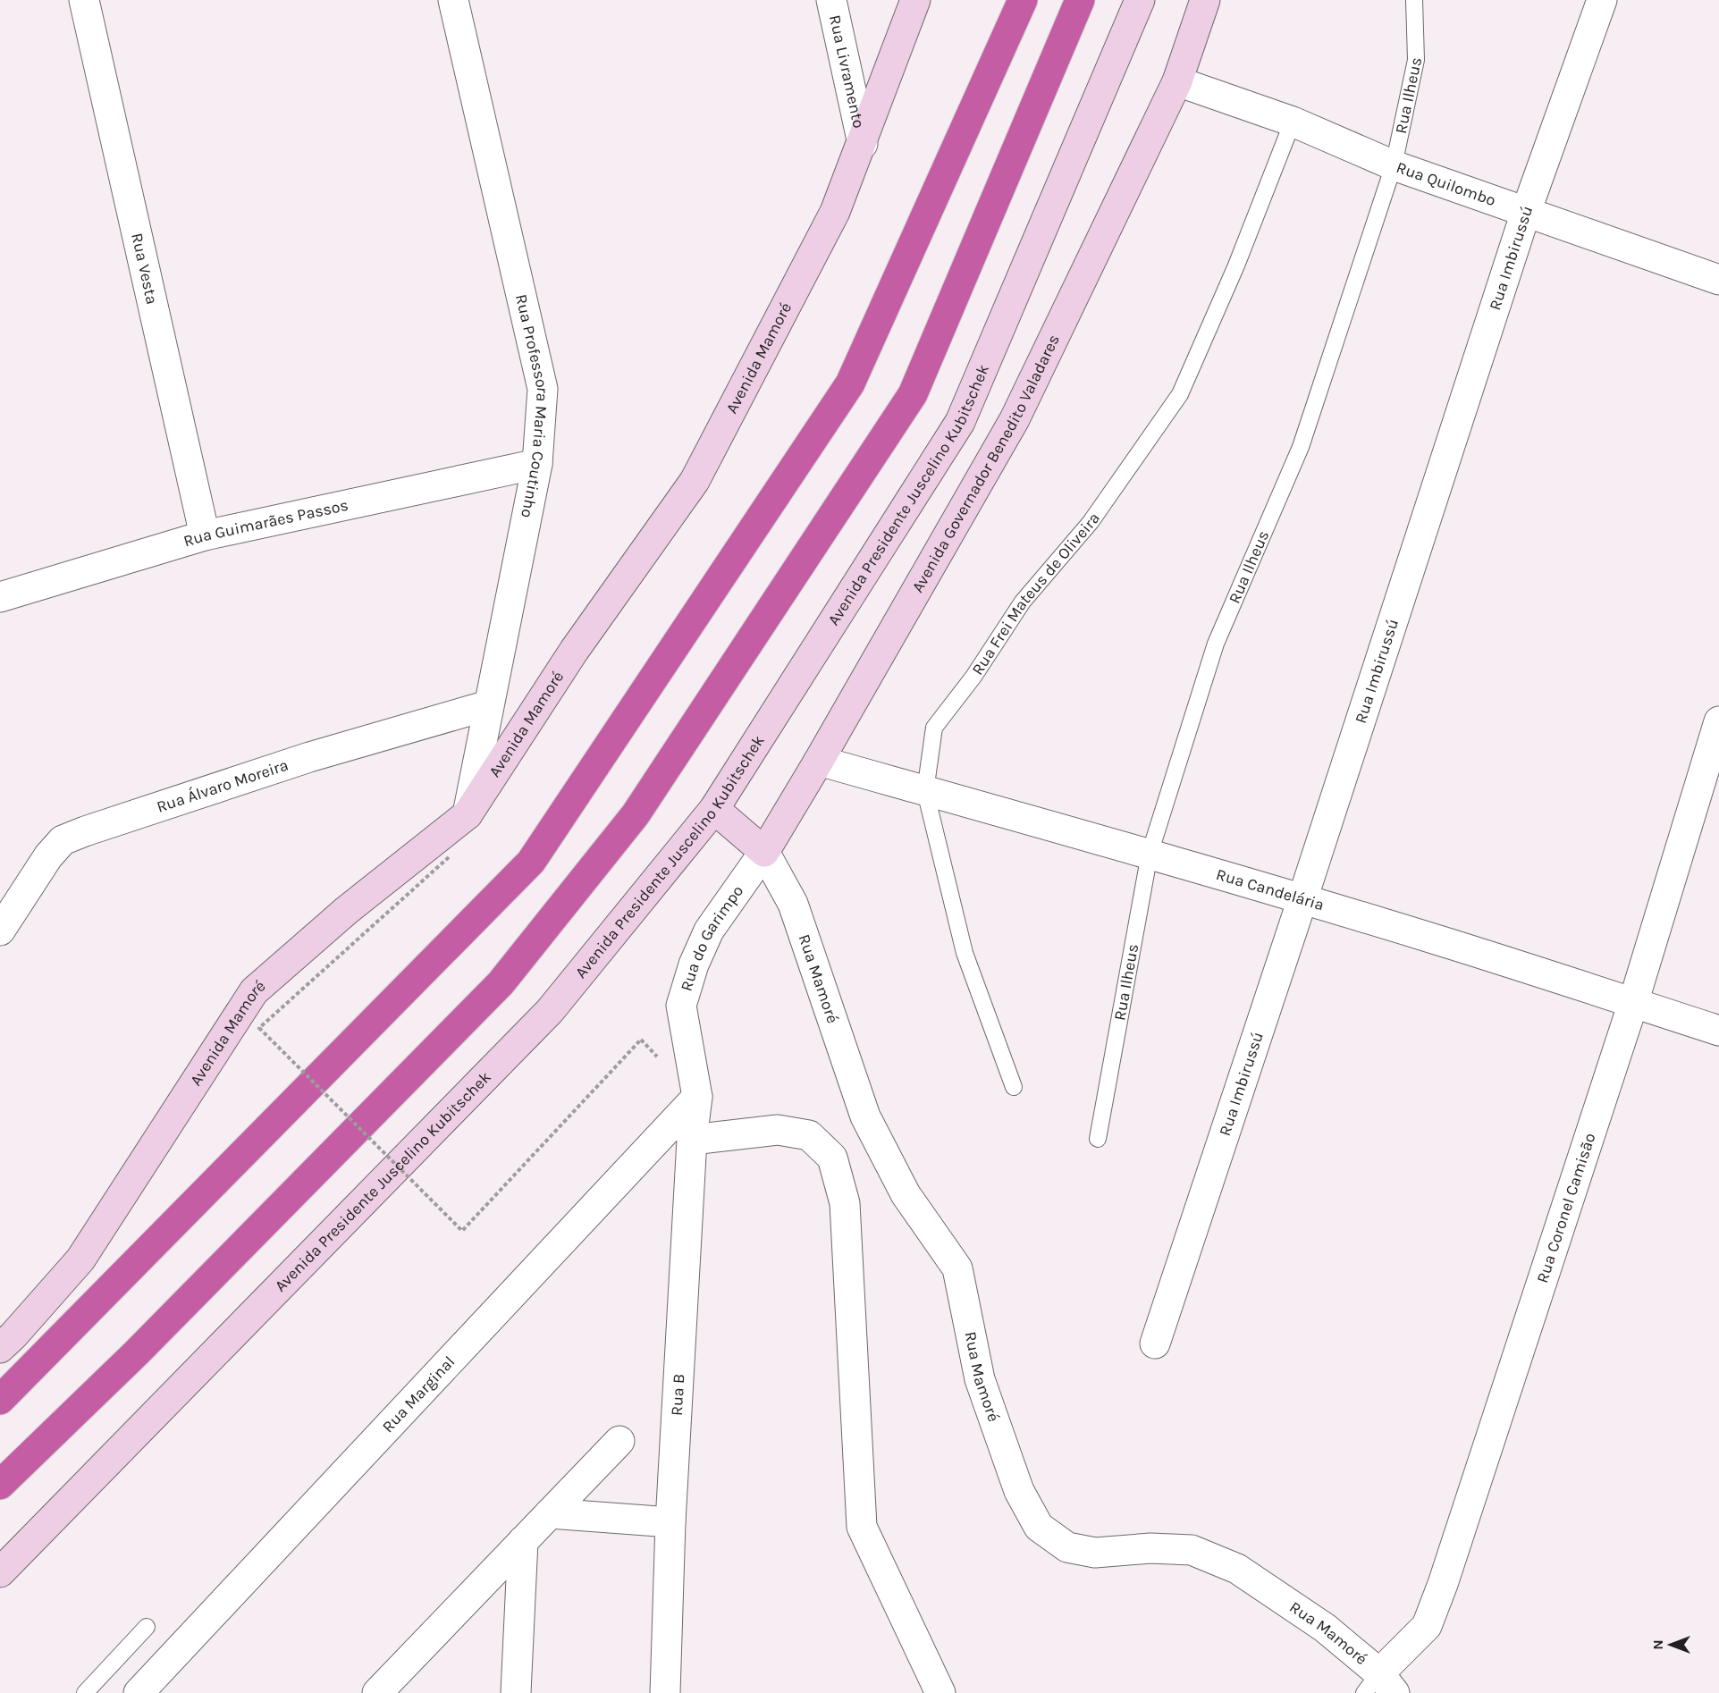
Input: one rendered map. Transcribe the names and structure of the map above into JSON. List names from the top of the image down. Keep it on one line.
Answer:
{"streets":{"street":["Rua Livramento","Rua Quilombo","Rua Imbirussú","Rua Vesta","Avenida Mamoré","Rua Professora Maria Coutinho","Avenida Governador Benedito Valadares","Avenida Presidente Juscelino Kubitschek","Rua Guimarães Passos","Rua Álvaro Moreira","Rua Candelária","Rua do Garimpo","Rua Mamoré","Rua Coronel Camisão","Rua B","Rua Marginal"],"lane":["Rua Ilheus","Rua Frei Mateus de Oliveira"]},"crossings":[["Rua Livramento","Avenida Mamoré"],["Rua Ilheus","Rua Quilombo"],["Rua Ilheus","Rua Candelária"],["Rua Quilombo","Rua Imbirussú"],["Rua Quilombo","Avenida Governador Benedito Valadares"],["Rua Quilombo","Rua Frei Mateus de Oliveira"],["Rua Imbirussú","Rua Candelária"],["Rua Vesta","Rua Guimarães Passos"],["Avenida Mamoré","Rua Professora Maria Coutinho"],["Rua Professora Maria Coutinho","Rua Guimarães Passos"],["Rua Professora Maria Coutinho","Rua Álvaro Moreira"],["Avenida Governador Benedito Valadares","Rua Candelária"],["Avenida Governador Benedito Valadares","Rua do Garimpo"],["Avenida Governador Benedito Valadares","Rua Mamoré"],["Rua Frei Mateus de Oliveira","Rua Candelária"],["Rua Candelária","Rua Coronel Camisão"],["Rua do Garimpo","Rua Mamoré"],["Rua do Garimpo","Rua B"],["Rua do Garimpo","Rua Marginal"],["Rua Mamoré","Rua Coronel Camisão"],["Rua B","Rua Marginal"]],"north":"left"}
